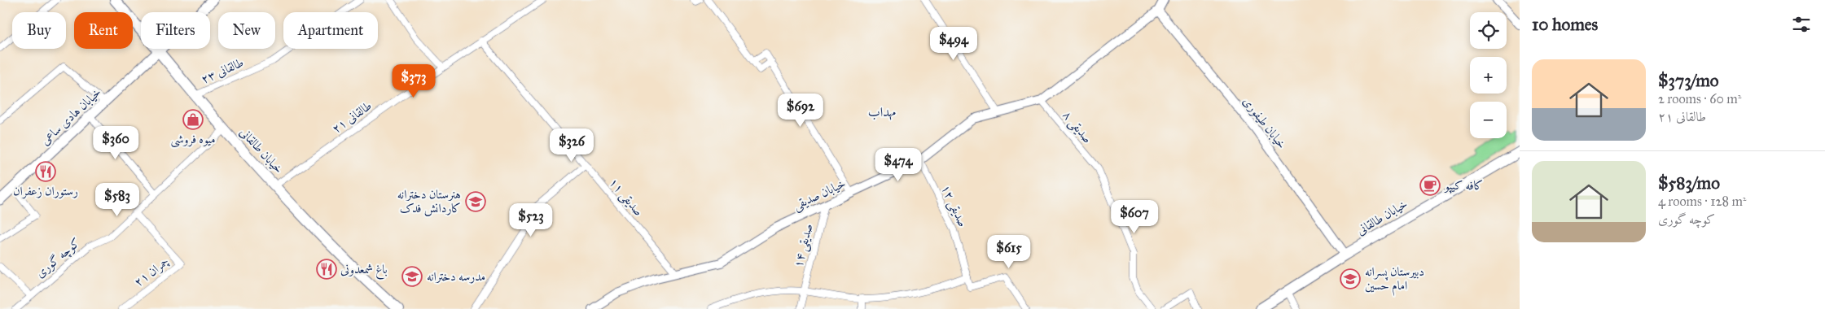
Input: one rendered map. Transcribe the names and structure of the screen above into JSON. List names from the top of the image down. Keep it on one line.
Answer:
{"streets":{"main road":["خیابان هادی ساعی","خیابان طالقانی"],"street":["طالقانی ۲۳","طالقانی ۲۱","خیابان طیفوری","صدیقی ۸","خیابان صدیقی","صدیقی ۱۱","صدیقی ۱۲","صدیقی ۱۴","کوچه گوری","چمران ۲۱"]},"crossings":[["طالقانی ۲۳","خیابان طالقانی"],["خیابان هادی ساعی","خیابان طالقانی"],["طالقانی ۲۱","خیابان طالقانی"],["طالقانی ۲۱","صدیقی ۱۱"],["خیابان طیفوری","خیابان طالقانی"],["خیابان طیفوری","خیابان صدیقی"],["صدیقی ۸","خیابان صدیقی"],["خیابان طالقانی","کوچه گوری"],["خیابان صدیقی","صدیقی ۱۱"],["خیابان صدیقی","صدیقی ۱۲"],["خیابان صدیقی","صدیقی ۱۴"],["کوچه گوری","چمران ۲۱"]],"districts":["مهداب"],"places":{"shop":["میوه فروشی"],"restaurant":["رستوران زعفران","باغ شمعدونی"],"cafe":["کافه کیپو"],"school or university":["هنرستان دخترانه کاردانش فدک","مدرسه دخترانه","دبیرستان پسرانه امام حسین"]},"page":{"heading":"10 homes","map_buttons":["+","−"],"chip":["Buy","Rent","Filters","New","Apartment"],"price":["$494","$373","$692","$360","$326","$474","$583","$607","$523","$615"],"list":[{"name":"$373/mo","note":"2 rooms · 60 m² · طالقانی ۲۱"},{"name":"$583/mo","note":"4 rooms · 128 m² · کوچه گوری"}]}}
